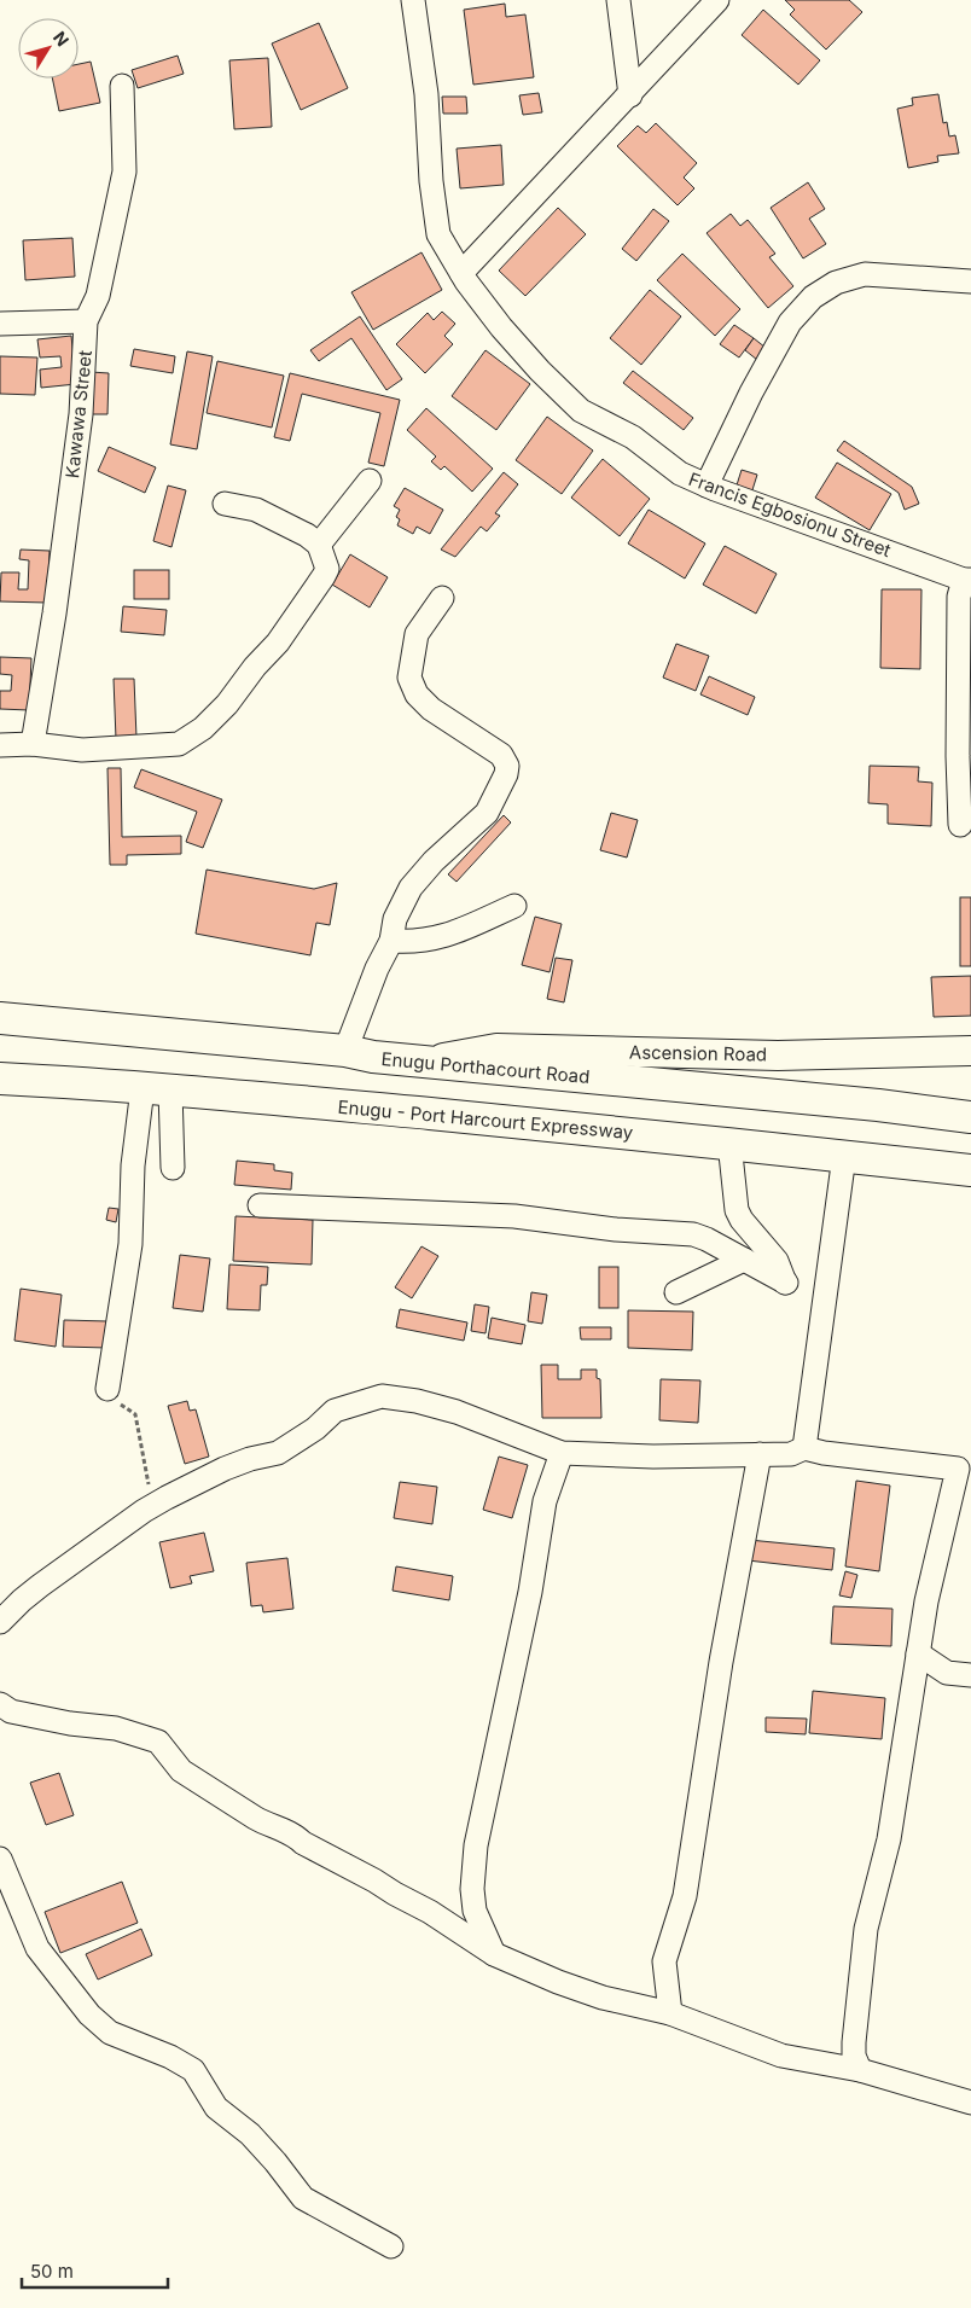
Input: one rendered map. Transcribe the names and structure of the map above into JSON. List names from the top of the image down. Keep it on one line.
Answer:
{"streets":{"highway":["Enugu Porthacourt Road","Enugu - Port Harcourt Expressway"],"main road":["Ascension Road"],"street":["Kawawa Street","Francis Egbosionu Street"]},"crossings":[["Ascension Road","Enugu Porthacourt Road"]],"scale_bar":"50 m","north":"top right"}
